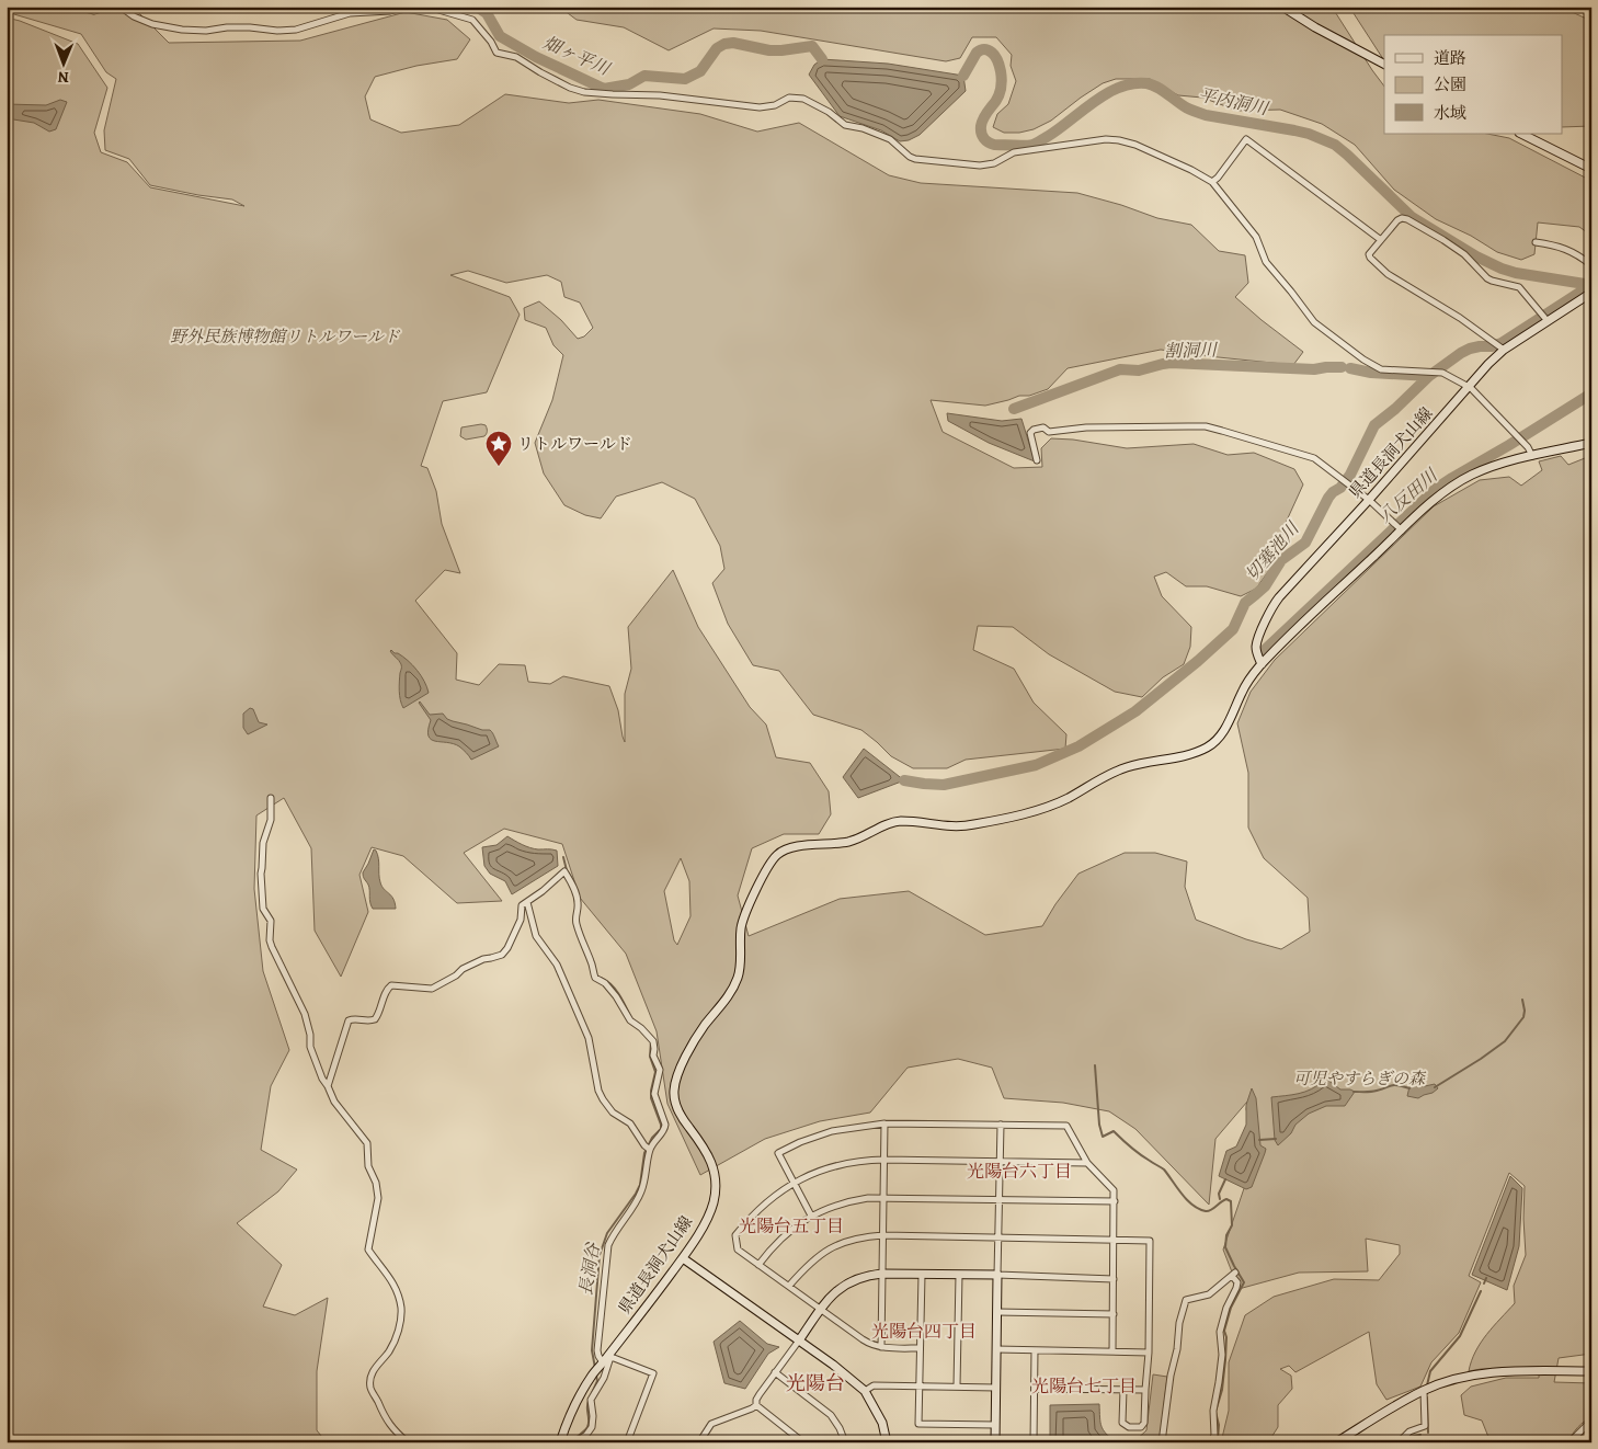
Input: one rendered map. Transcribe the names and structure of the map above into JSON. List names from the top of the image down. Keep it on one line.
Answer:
{"streets":{"main road":["県道長洞犬山線"]},"districts":["光陽台六丁目","光陽台五丁目","光陽台四丁目","光陽台","光陽台七丁目"],"water":["畑ヶ平川","平内洞川","割洞川","八反田川","切塞池川","長洞谷"],"parks":["野外民族博物館リトルワールド","可児やすらぎの森"],"places":{"place":["リトルワールド"]},"legend":["道路","公園","水域"],"north":"bottom"}
